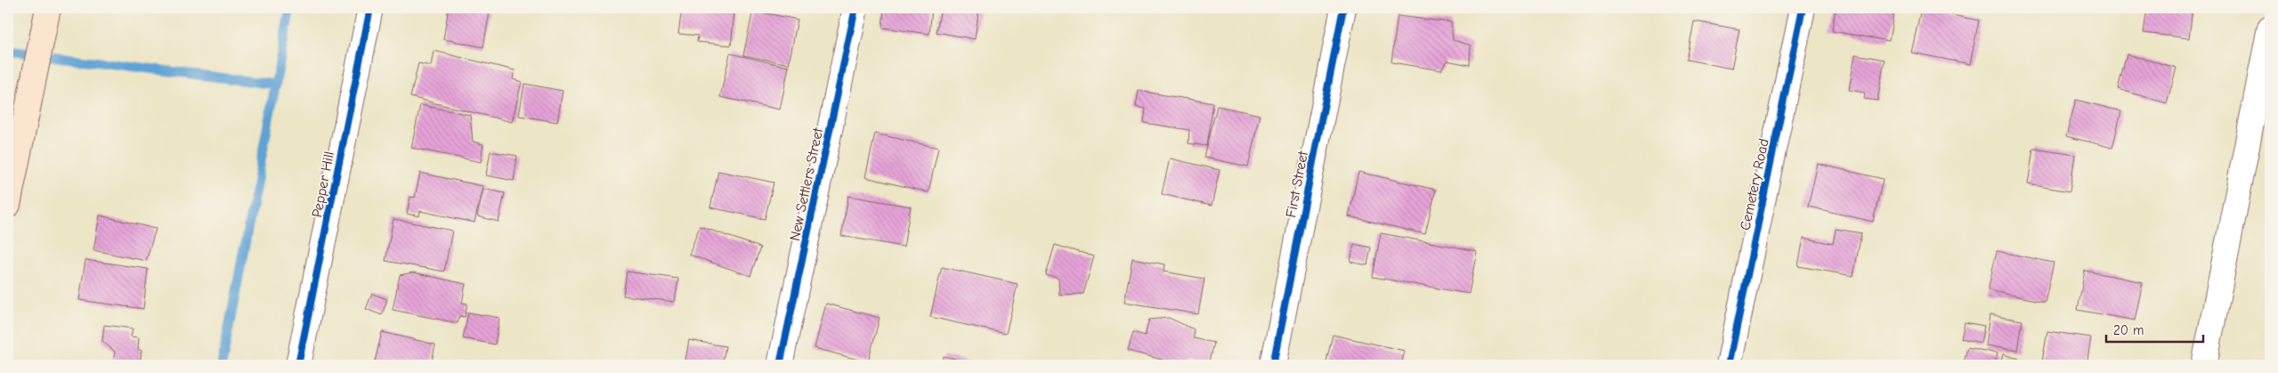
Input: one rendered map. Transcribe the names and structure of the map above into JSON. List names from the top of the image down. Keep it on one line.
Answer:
{"streets":{"street":["Pepper Hill","New Settlers Street","First Street","Cemetery Road"]},"scale_bar":"20 m"}
